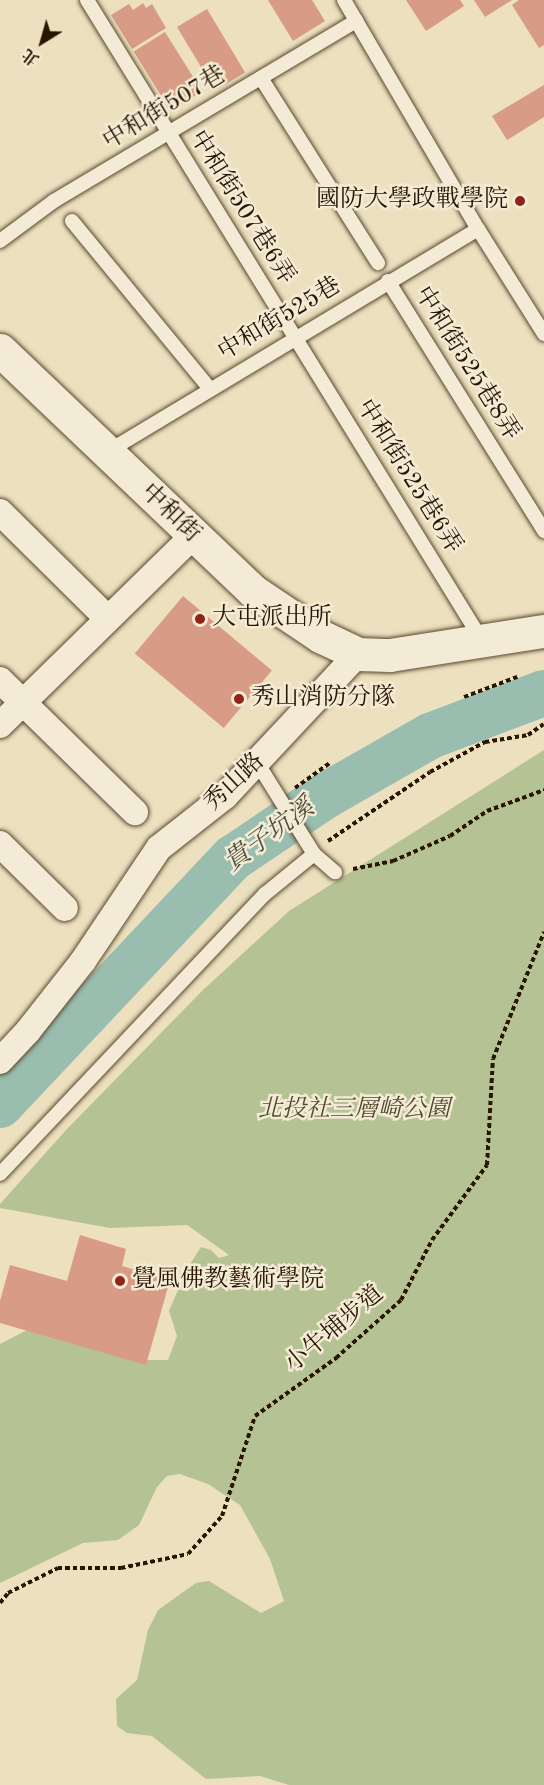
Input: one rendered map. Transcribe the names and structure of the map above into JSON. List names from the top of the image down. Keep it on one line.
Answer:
{"streets":{"street":["中和街","秀山路"],"lane":["中和街507巷","中和街507巷6弄","中和街525巷","中和街525巷8弄","中和街525巷6弄"],"path":["小牛埔步道"]},"crossings":[["中和街507巷","中和街507巷6弄"],["中和街507巷6弄","中和街525巷"],["中和街507巷6弄","中和街525巷6弄"],["中和街525巷","中和街525巷8弄"],["中和街525巷","中和街525巷6弄"],["中和街525巷","中和街"],["中和街","秀山路"]],"water":["貴子坑溪"],"parks":["北投社三層崎公園"],"places":["國防大學政戰學院","大屯派出所","秀山消防分隊","覺風佛教藝術學院"],"north":"bottom left"}
